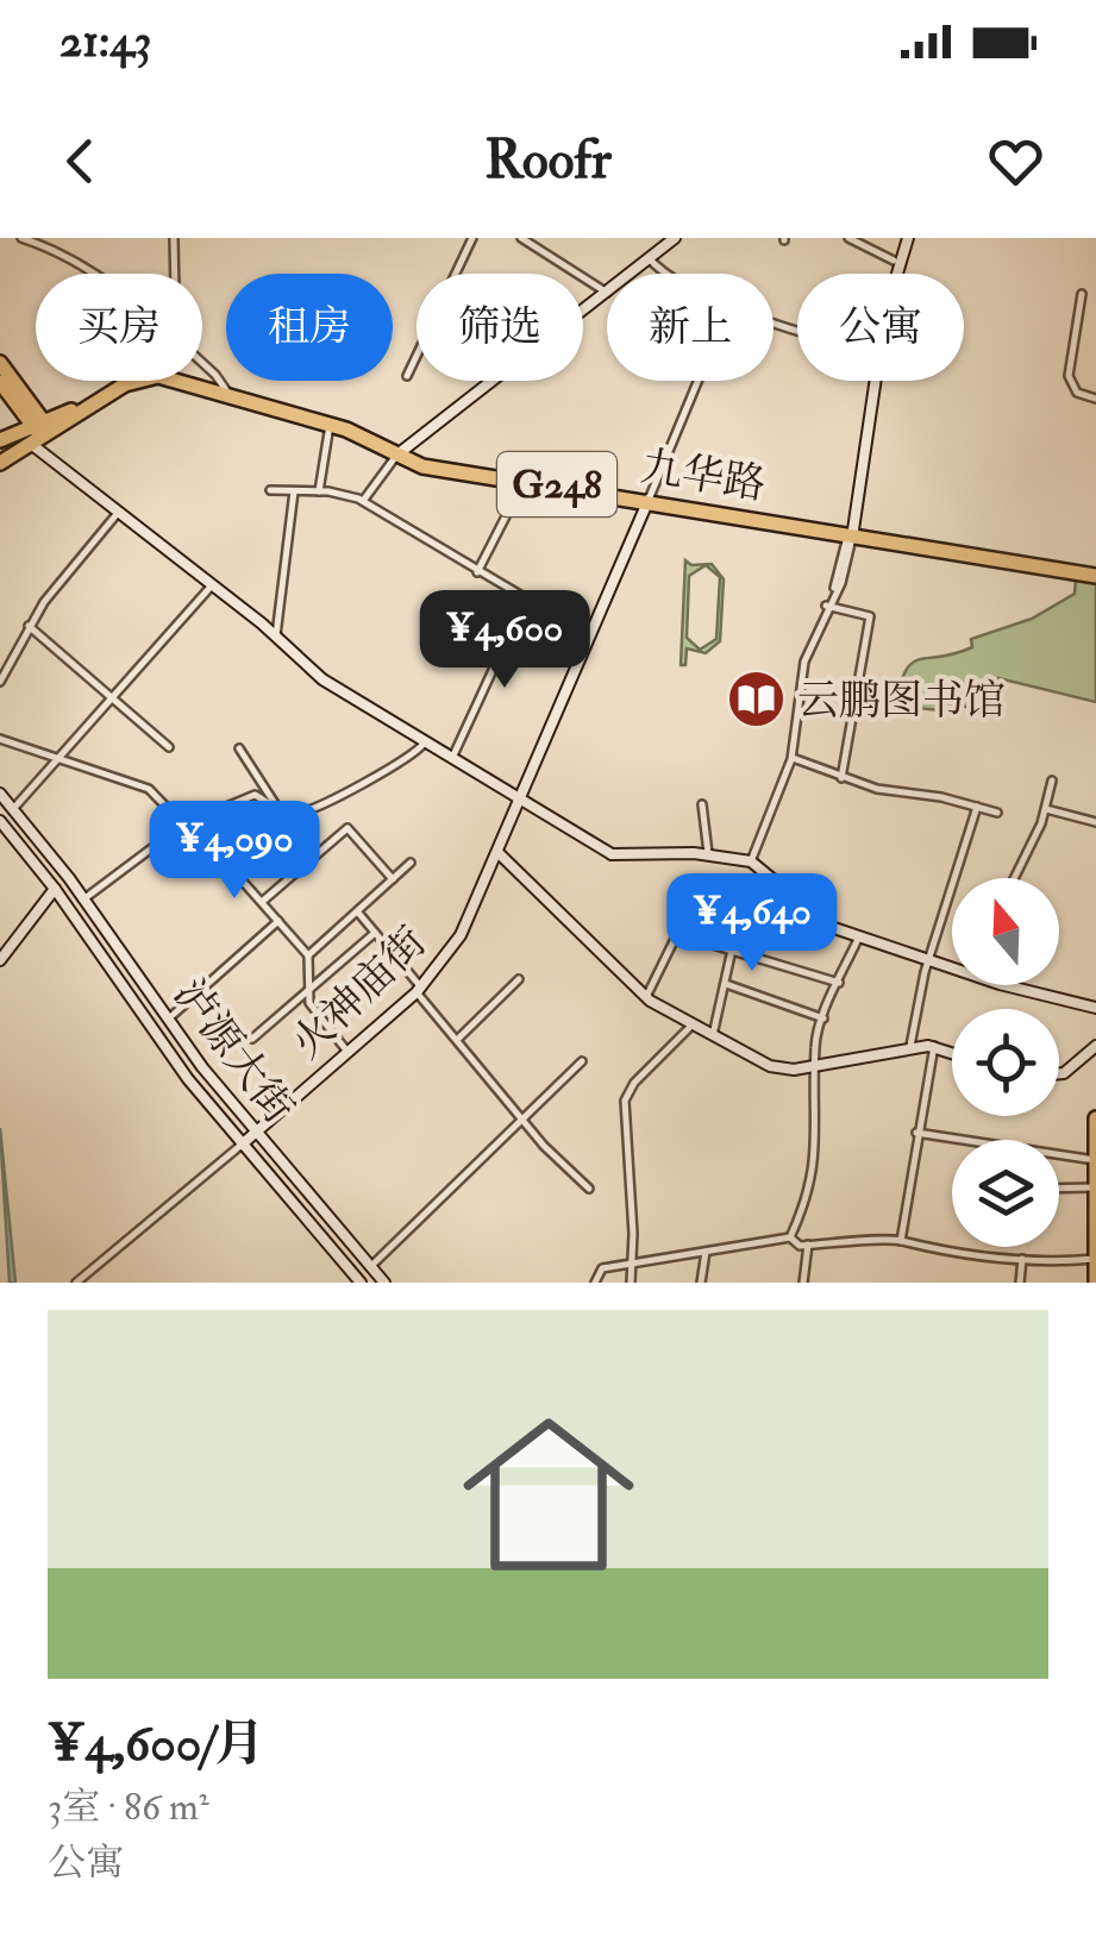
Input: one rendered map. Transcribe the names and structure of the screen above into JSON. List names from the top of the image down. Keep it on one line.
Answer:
{"streets":{"highway":["九华路","G248"],"street":["火神庙街","泸源大街"]},"crossings":[["九华路","火神庙街"],["火神庙街","泸源大街"]],"places":{"library":["云鹏图书馆"]},"north":"top","page":{"status":"21:43","header":"Roofr","chip":["买房","租房","筛选","新上","公寓"],"price":["¥4,600","¥4,090","¥4,640"],"list":[{"name":"¥4,600/月","note":"3室 · 86 m² · 公寓"}]}}
